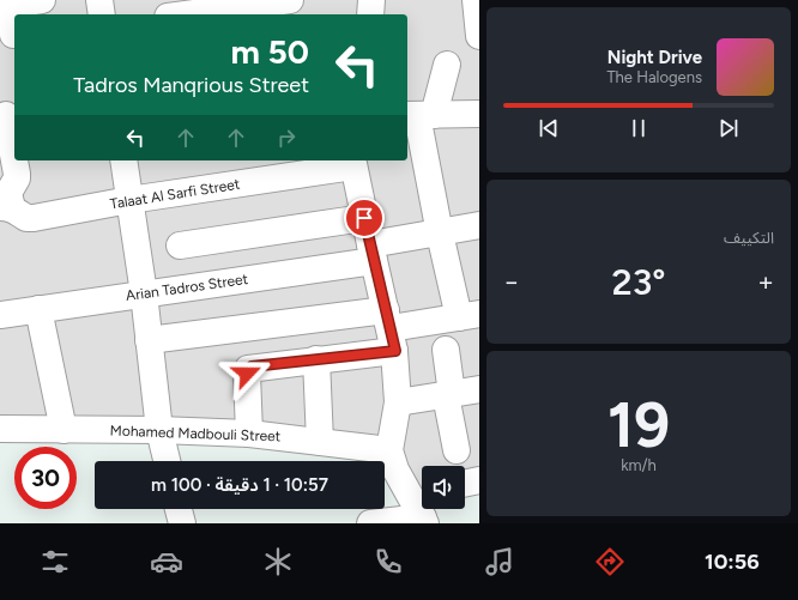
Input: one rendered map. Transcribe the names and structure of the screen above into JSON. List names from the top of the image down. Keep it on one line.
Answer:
{"streets":{"street":["Talaat Al Sarfi Street","Arian Tadros Street","Mohamed Madbouli Street"]},"page":{"turn":["50 m","Tadros Manqrious Street"],"song":["Night Drive","The Halogens"],"tile":["التكييف",["19","km/h"]],"heat":["−","23°","+"],"limit":"30","trip":"10:57 · 1 دقيقة · 100 m","tabs":"10:56"}}
